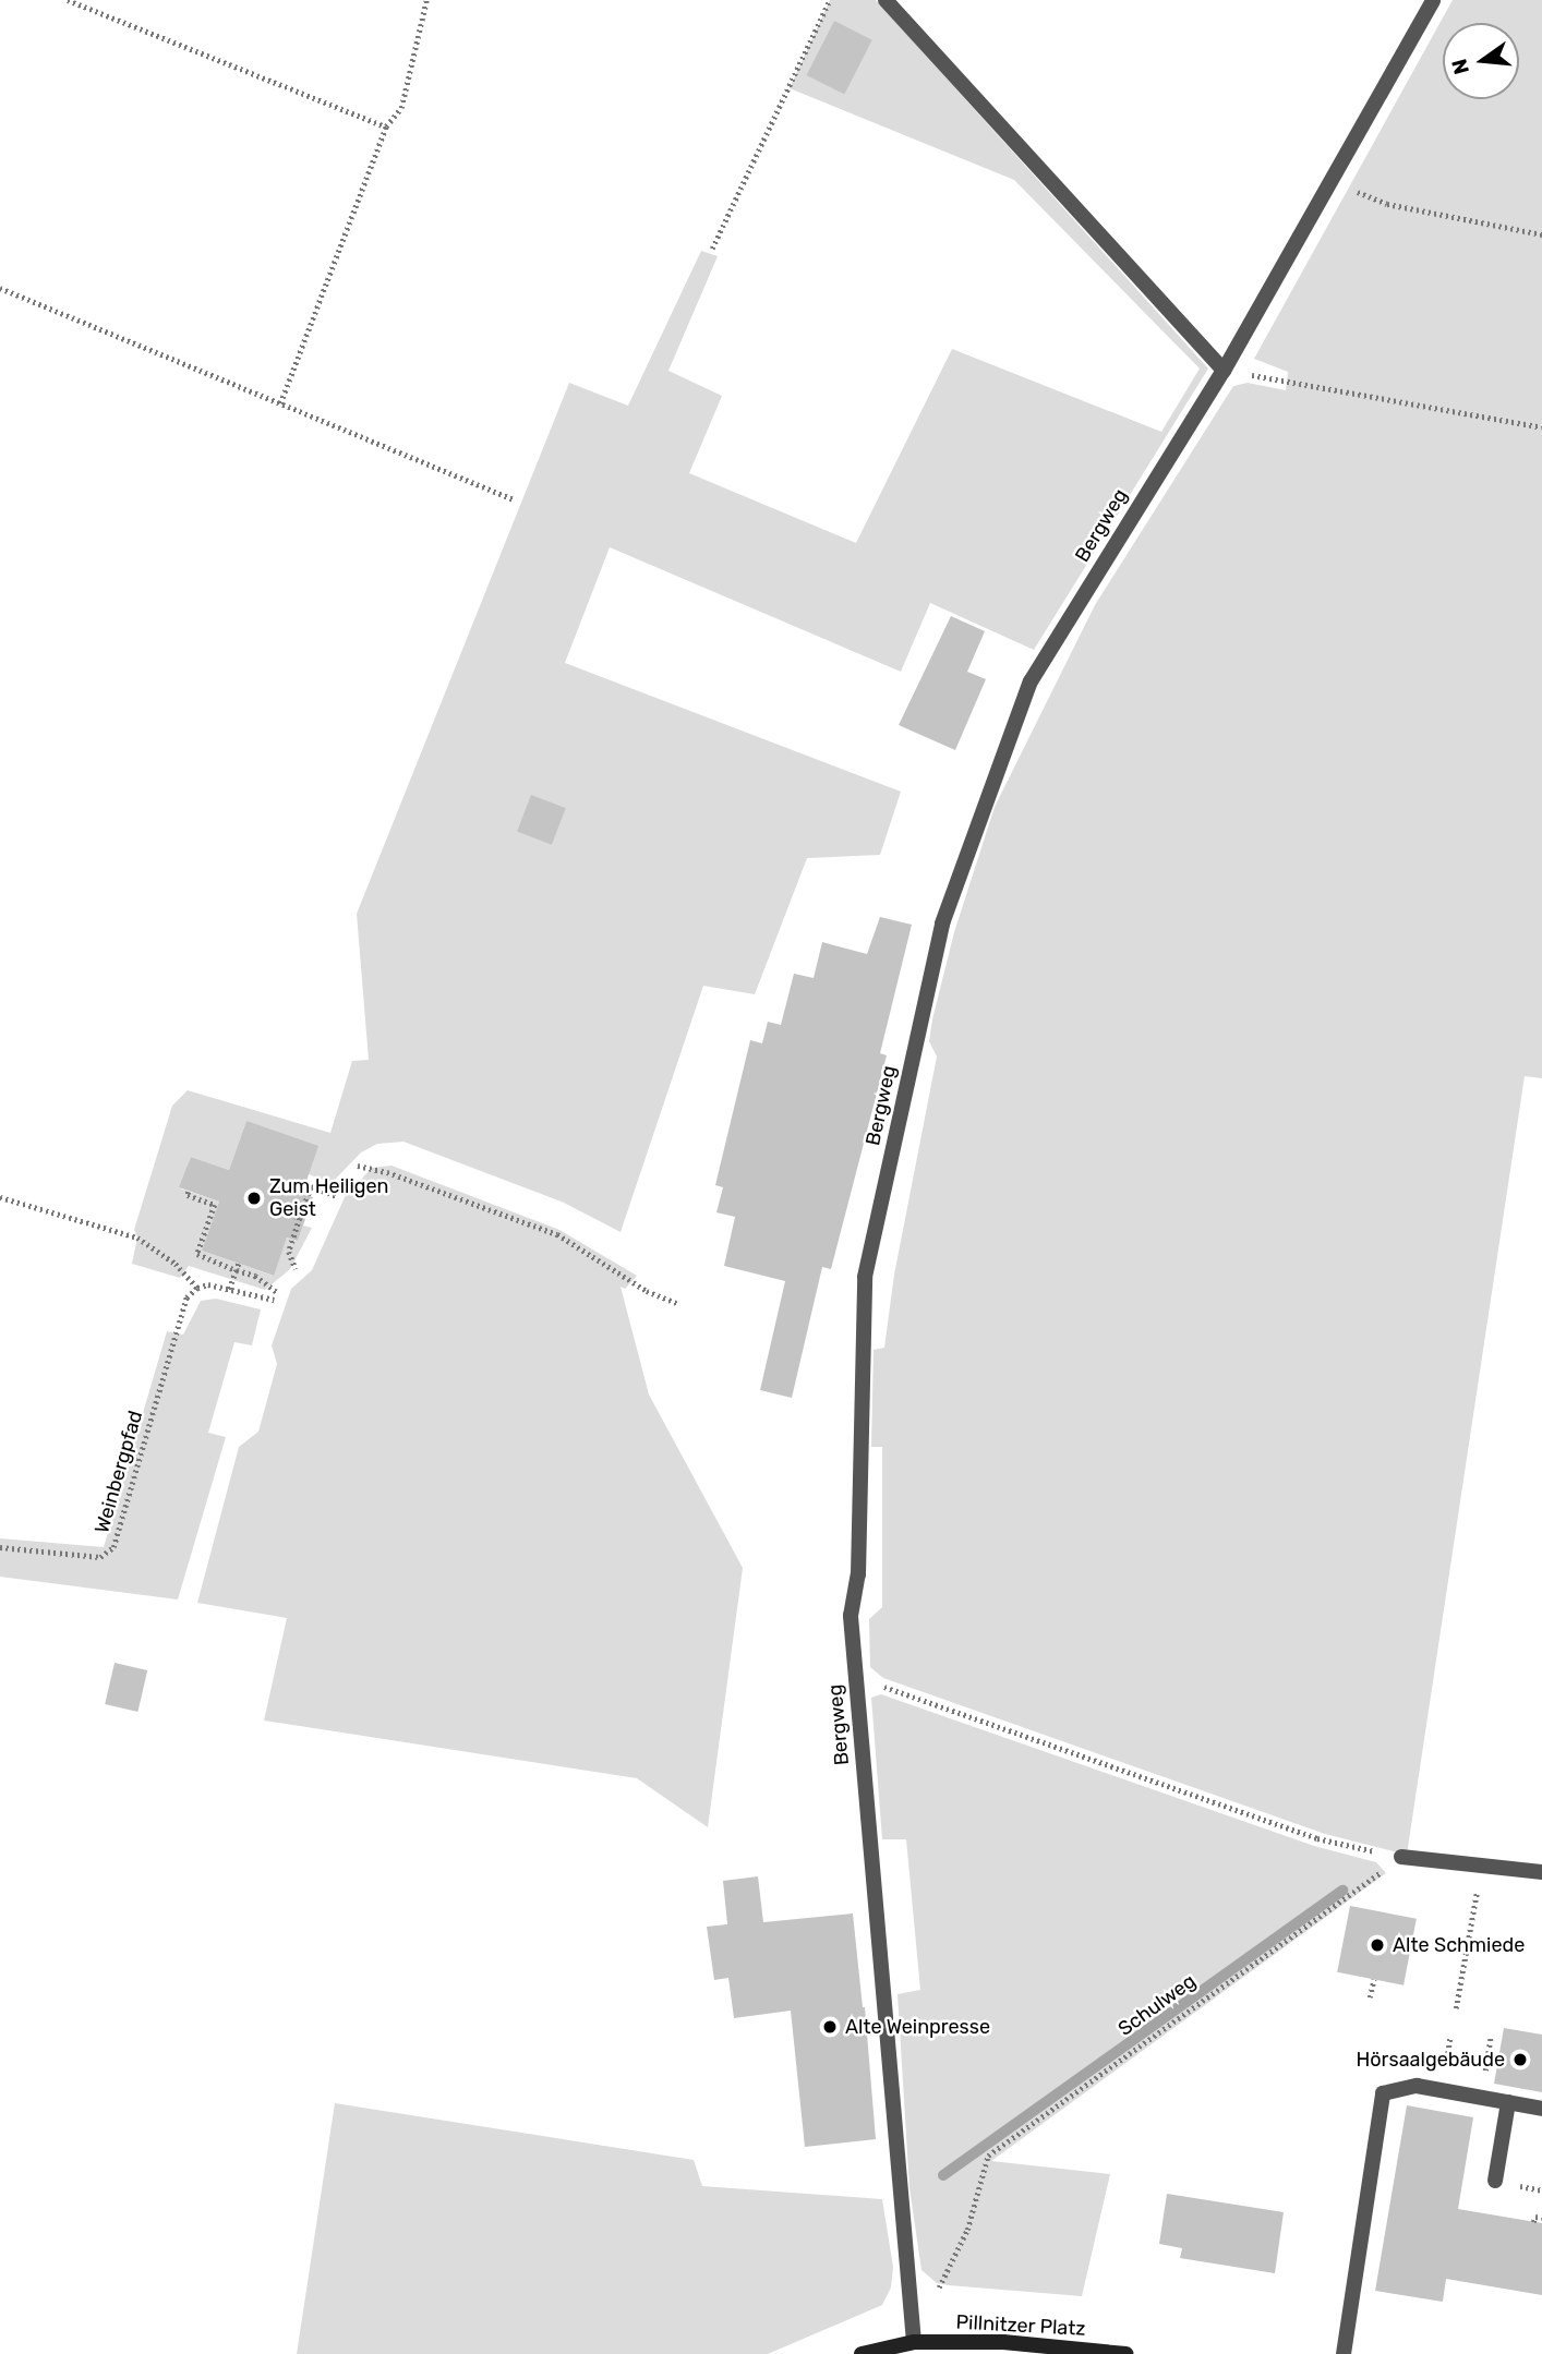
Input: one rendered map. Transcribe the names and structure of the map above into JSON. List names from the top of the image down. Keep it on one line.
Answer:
{"streets":{"main road":["Pillnitzer Platz"],"street":["Bergweg"],"path":["Weinbergpfad","Schulweg"]},"crossings":[["Bergweg","Pillnitzer Platz"]],"places":["Zum Heiligen Geist","Alte Schmiede","Alte Weinpresse","Hörsaalgebäude"],"north":"left"}
